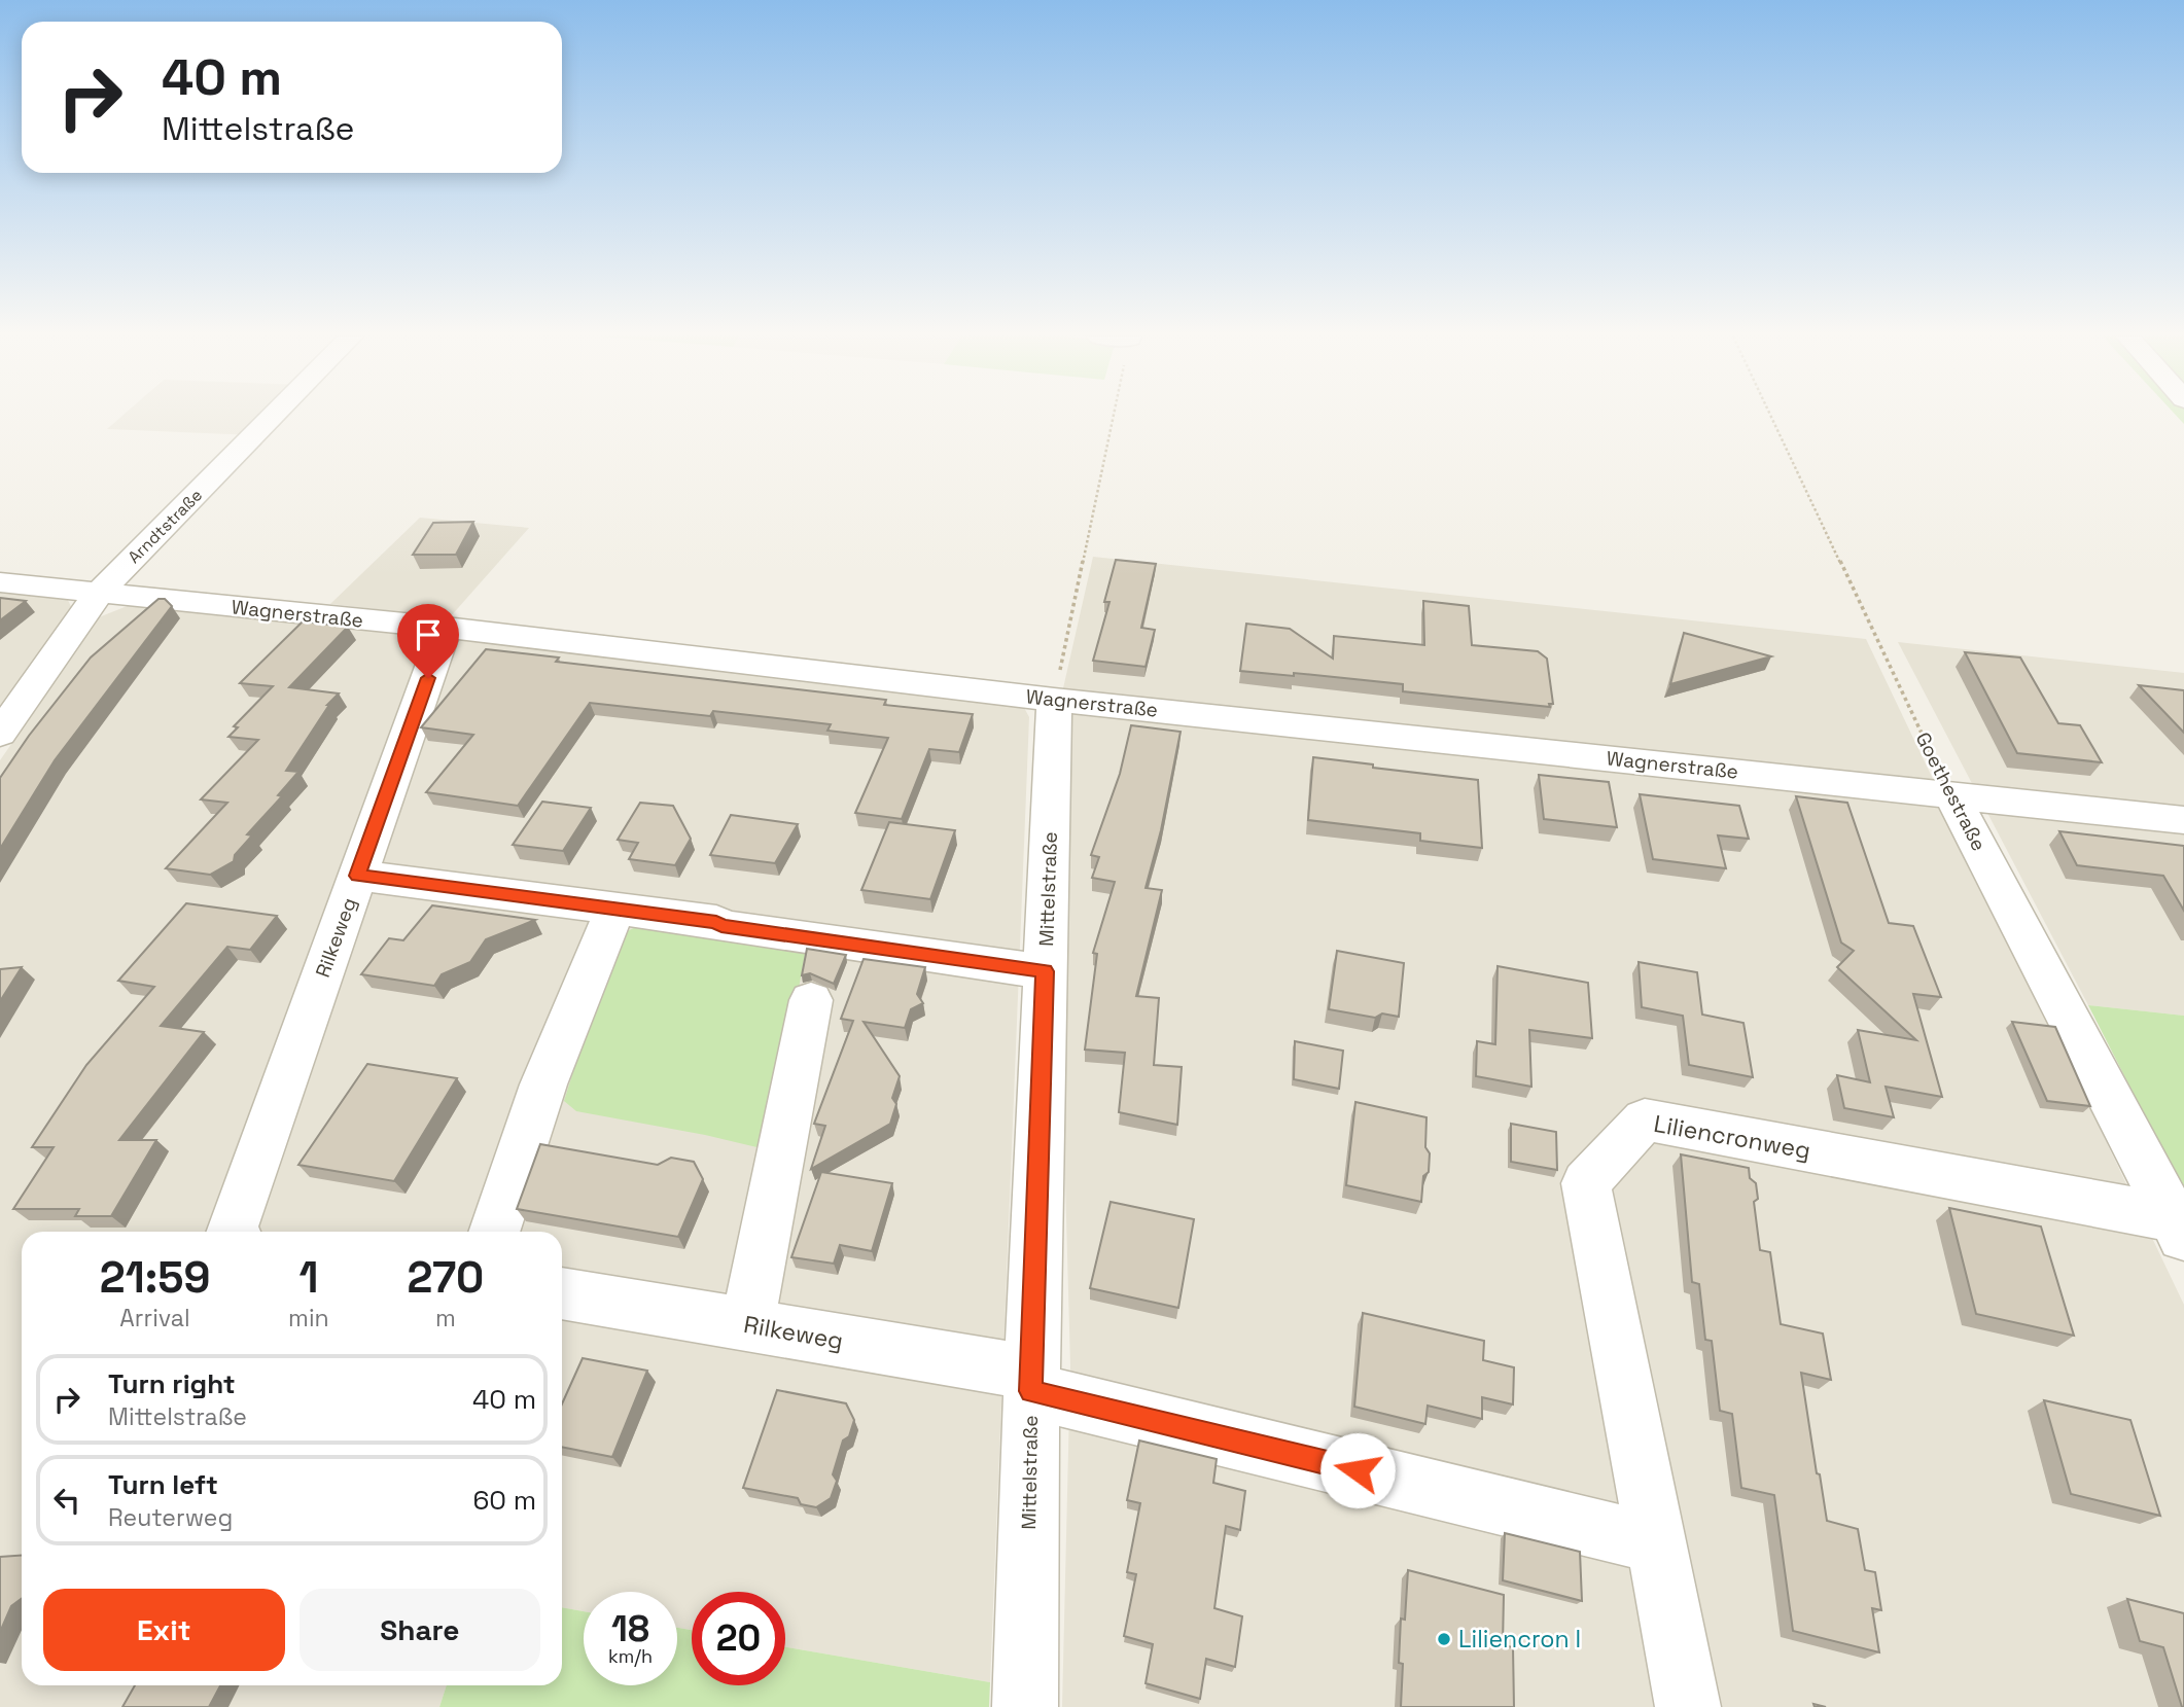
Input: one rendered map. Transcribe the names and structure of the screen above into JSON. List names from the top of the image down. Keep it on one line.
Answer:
{"streets":{"street":["Arndtstraße","Wagnerstraße","Goethestraße","Mittelstraße","Rilkeweg","Liliencronweg"]},"crossings":[["Arndtstraße","Wagnerstraße"],["Wagnerstraße","Goethestraße"],["Wagnerstraße","Mittelstraße"],["Wagnerstraße","Rilkeweg"],["Goethestraße","Liliencronweg"],["Mittelstraße","Rilkeweg"],["Rilkeweg","Liliencronweg"]],"places":["Liliencron I"],"page":{"turn":["40 m","Mittelstraße"],"eta":["21:59","Arrival","1","min","270","m"],"list":[{"name":"Turn right","note":"Mittelstraße","value":"40 m"},{"name":"Turn left","note":"Reuterweg","value":"60 m"}],"buttons":["Exit","Share"],"speed":"18 km/h","limit":"20"}}
